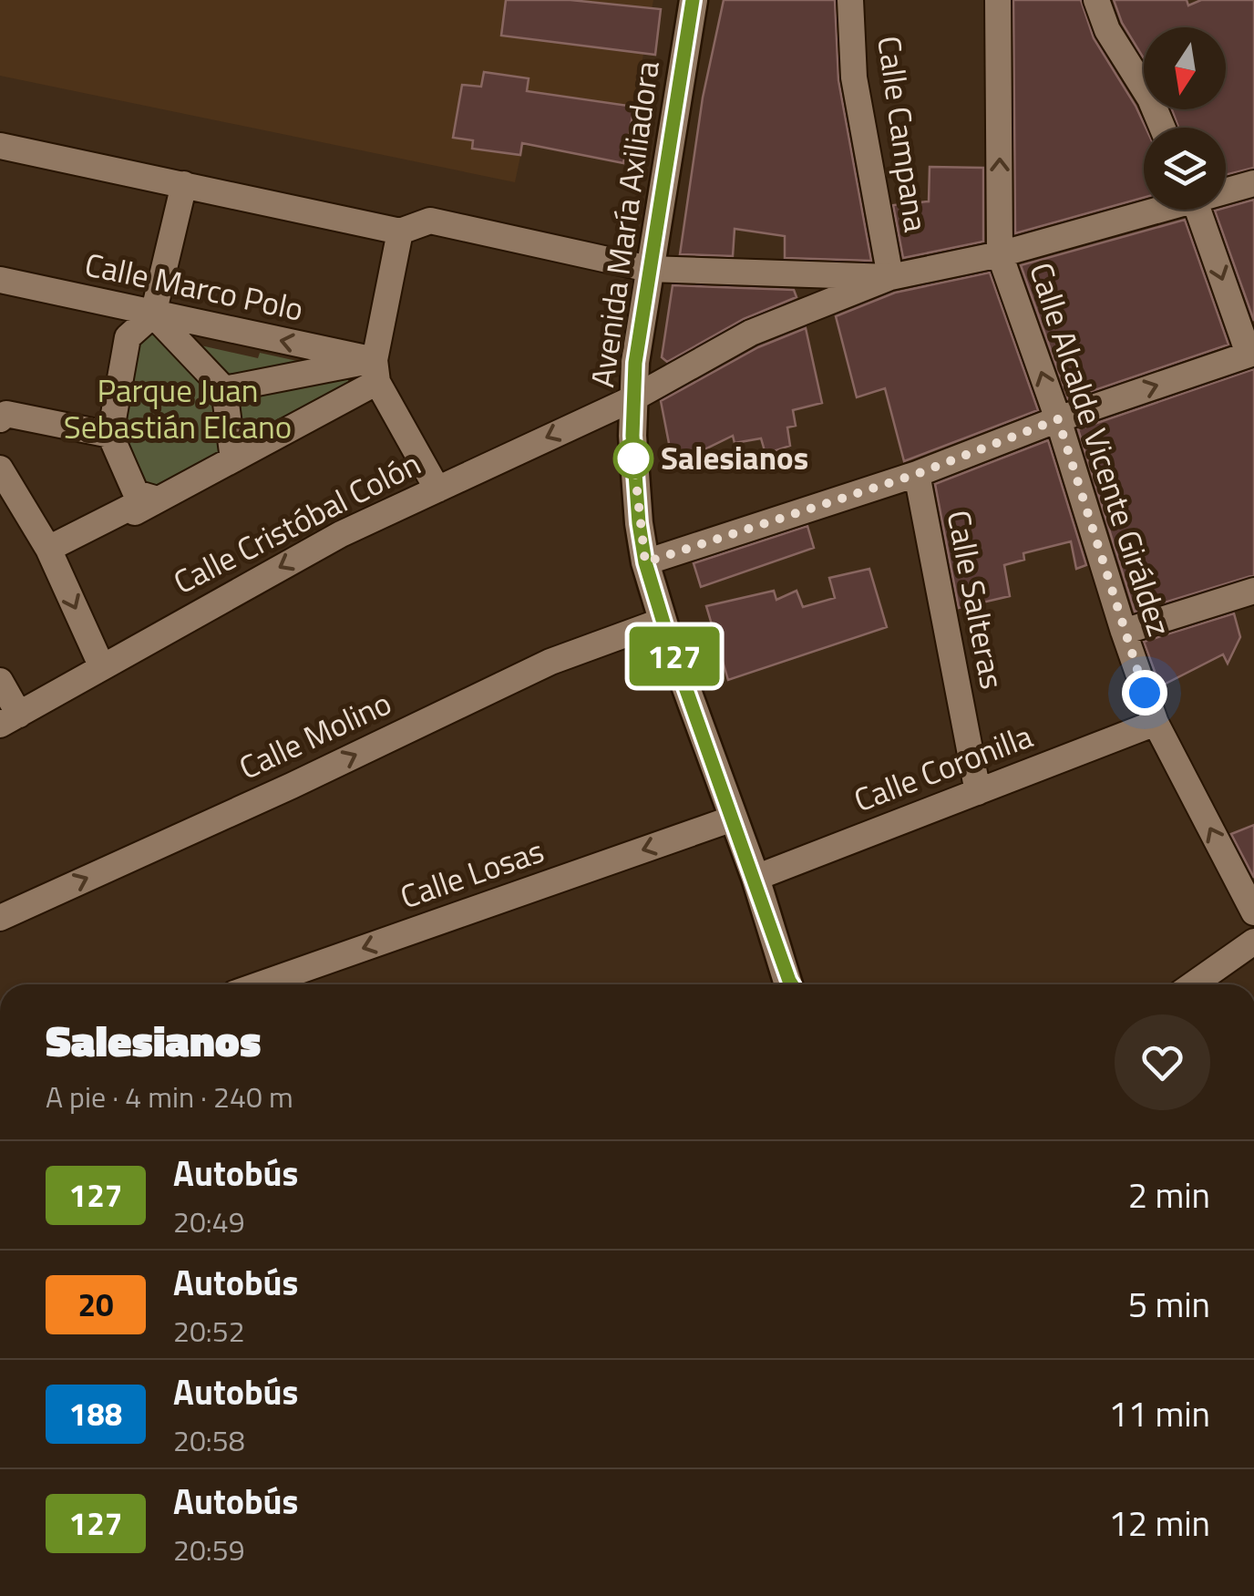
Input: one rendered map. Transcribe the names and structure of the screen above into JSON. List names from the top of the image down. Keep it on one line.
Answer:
{"streets":{"street":["Calle Campana","Avenida María Axiliadora","Calle Marco Polo","Calle Alcalde Vicente Giráldez","Calle Cristóbal Colón","Calle Salteras","Calle Molino","Calle Coronilla","Calle Losas"]},"crossings":[["Calle Campana","Calle Cristóbal Colón"],["Avenida María Axiliadora","Calle Cristóbal Colón"],["Avenida María Axiliadora","Calle Molino"],["Avenida María Axiliadora","Calle Coronilla"],["Avenida María Axiliadora","Calle Losas"],["Calle Alcalde Vicente Giráldez","Calle Coronilla"],["Calle Salteras","Calle Coronilla"]],"one_way":["Calle Molino","Calle Losas"],"parks":["Parque Juan Sebastián Elcano"],"places":["Salesianos"],"lines":["bus line 127"],"north":"bottom","page":{"on_map":"127","heading":["Salesianos","A pie · 4 min · 240 m"],"list":[{"mark":"127","name":"Autobús","note":"20:49","value":"2 min"},{"mark":"20","name":"Autobús","note":"20:52","value":"5 min"},{"mark":"188","name":"Autobús","note":"20:58","value":"11 min"},{"mark":"127","name":"Autobús","note":"20:59","value":"12 min"}]}}
